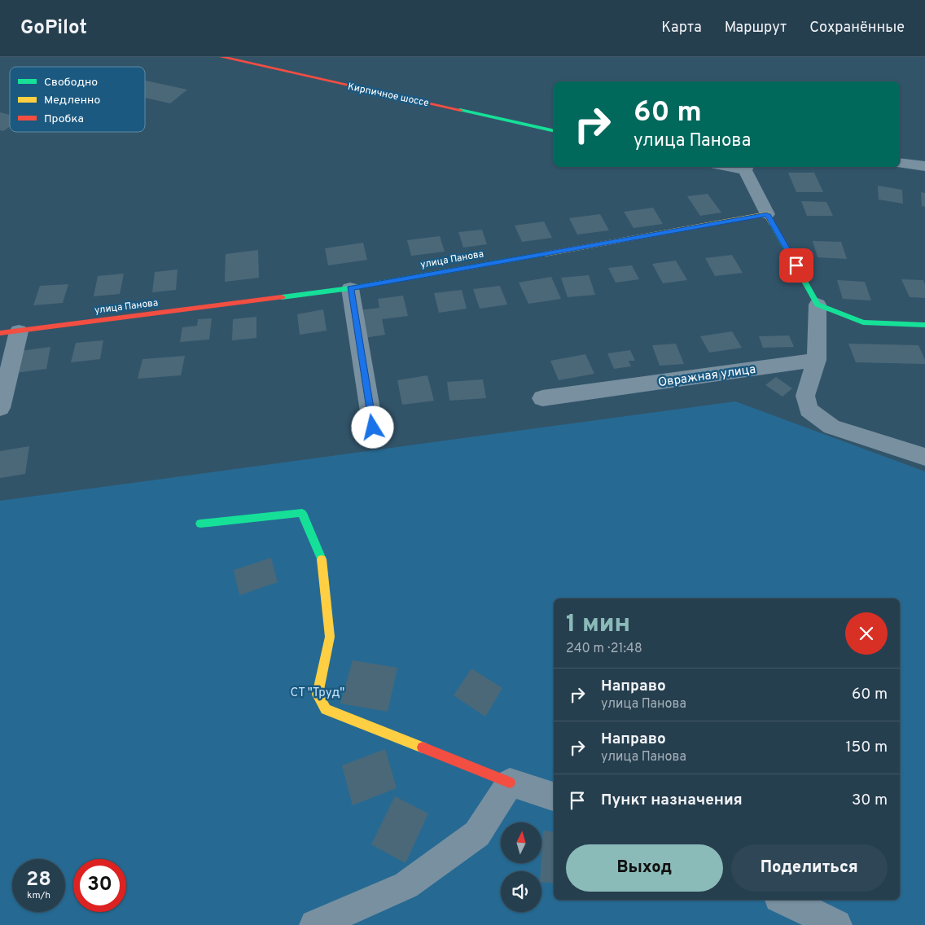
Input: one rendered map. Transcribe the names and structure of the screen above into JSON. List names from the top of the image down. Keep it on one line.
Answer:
{"streets":{"street":["Кирпичное шоссе","улица Панова","Овражная улица"]},"parks":["СТ \"Труд\""],"legend":["Свободно","Медленно","Пробка"],"north":"top","page":{"header":"GoPilot","nav":["Карта","Маршрут","Сохранённые"],"turn":["60 m","улица Панова"],"heading":["1 мин","240 m · 21:48"],"list":[{"name":"Направо","note":"улица Панова","value":"60 m"},{"name":"Направо","note":"улица Панова","value":"150 m"},{"name":"Пункт назначения","value":"30 m"}],"buttons":["Выход","Поделиться"],"speed":"28 km/h","limit":"30"}}
